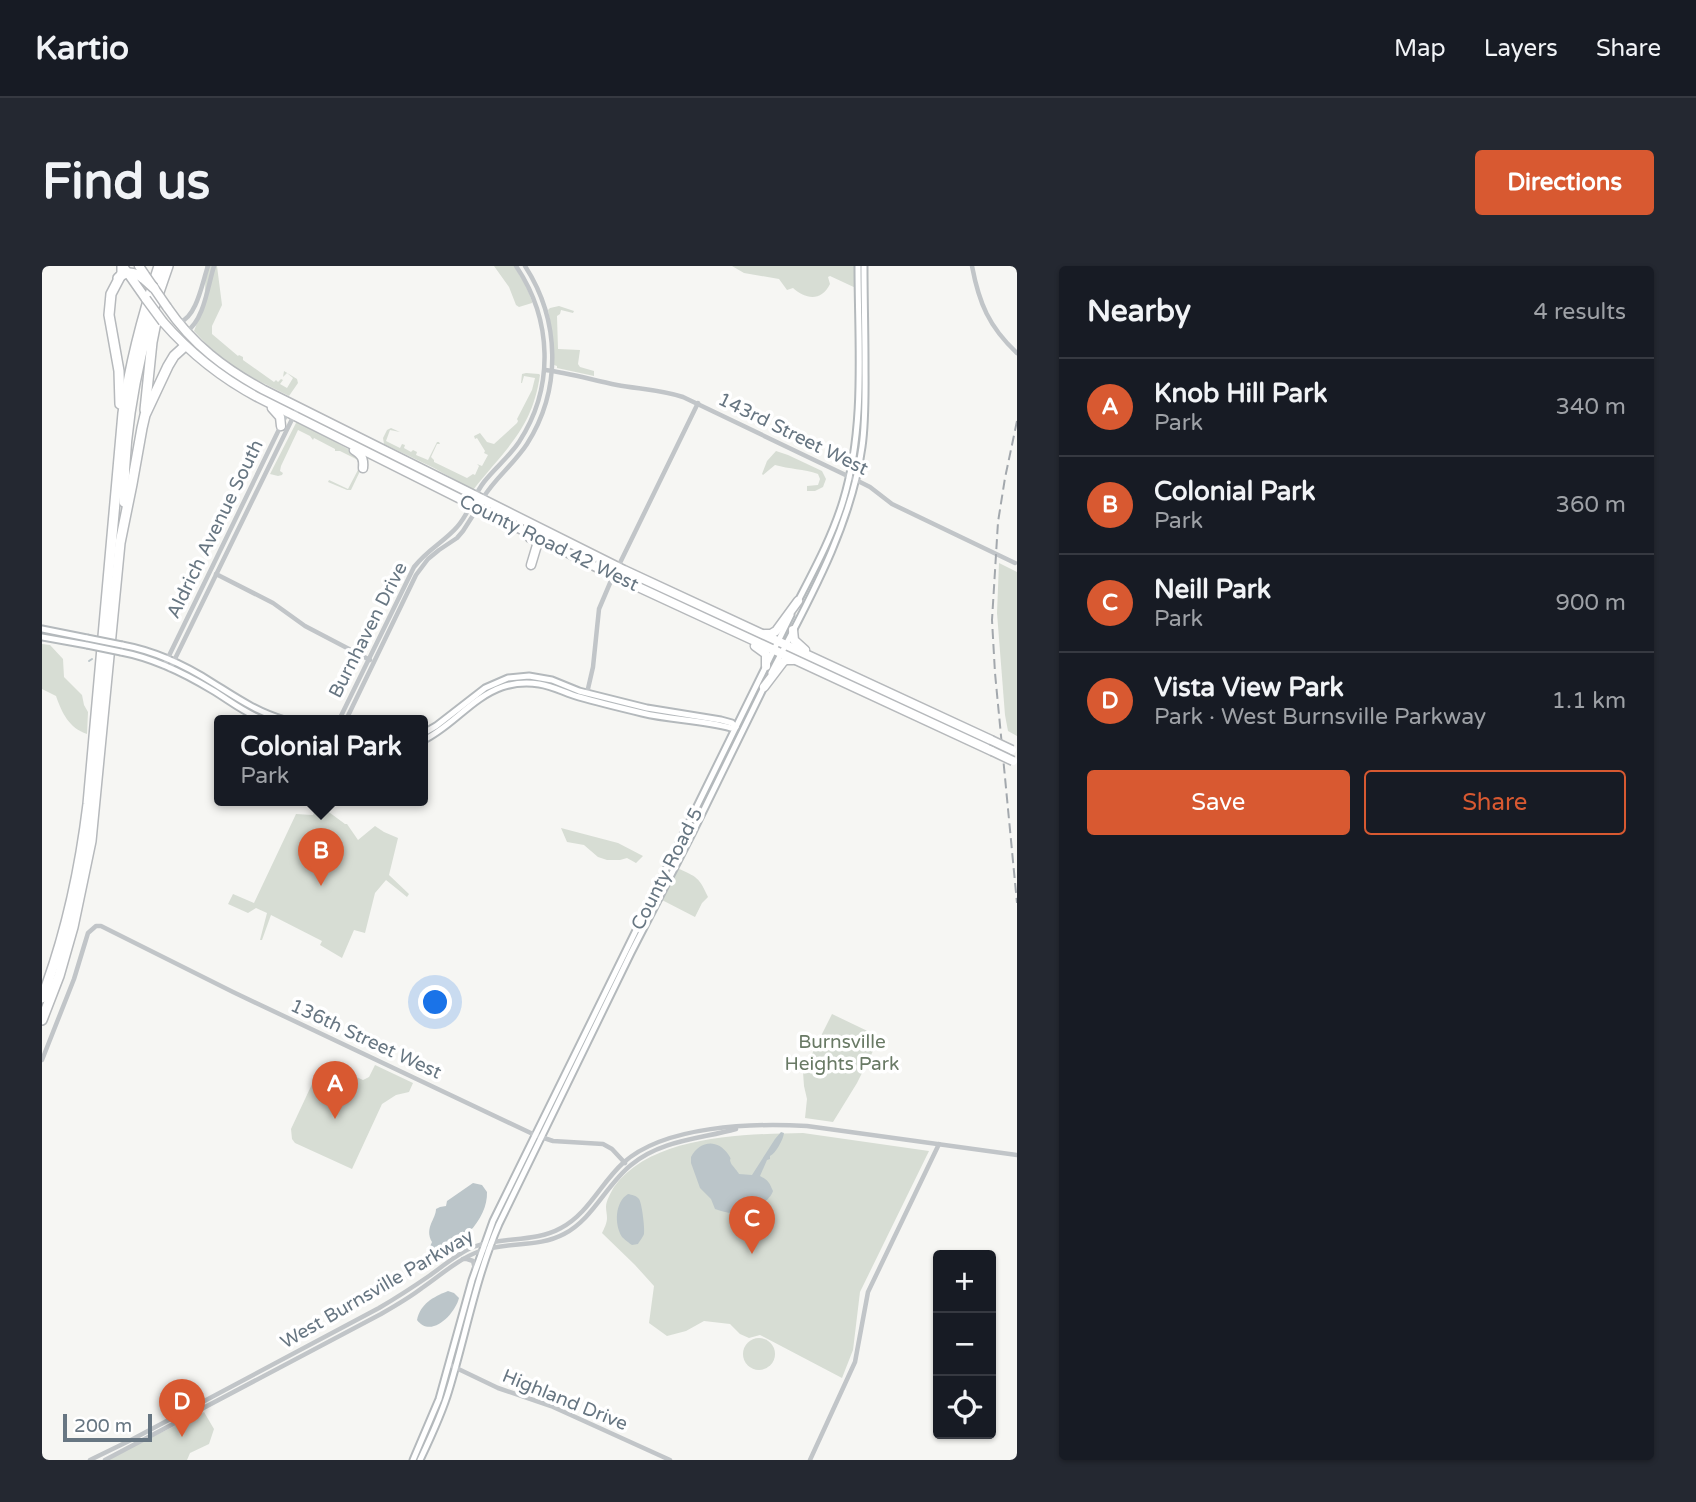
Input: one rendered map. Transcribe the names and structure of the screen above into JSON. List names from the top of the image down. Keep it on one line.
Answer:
{"streets":{"highway":["County Road 42 West"],"main road":["County Road 5"],"street":["143rd Street West","Aldrich Avenue South","Burnhaven Drive","136th Street West","West Burnsville Parkway","Highland Drive"]},"crossings":[["143rd Street West","Burnhaven Drive"],["143rd Street West","County Road 5"],["Aldrich Avenue South","County Road 42 West"],["County Road 42 West","Burnhaven Drive"],["County Road 42 West","County Road 5"],["County Road 5","136th Street West"],["County Road 5","West Burnsville Parkway"],["County Road 5","Highland Drive"],["136th Street West","West Burnsville Parkway"]],"parks":["Burnsville Heights Park"],"scale_bar":"200 m","page":{"header":"Kartio","nav":["Map","Layers","Share"],"buttons":["Directions",["Save","Share"]],"title":"Find us","heading":["Nearby","4 results"],"list":[{"mark":"A","name":"Knob Hill Park","note":"Park","value":"340 m"},{"mark":"B","name":"Colonial Park","note":"Park","value":"360 m"},{"mark":"C","name":"Neill Park","note":"Park","value":"900 m"},{"mark":"D","name":"Vista View Park","note":"Park · West Burnsville Parkway","value":"1.1 km"}],"popup":["Colonial Park","Park"],"pins":["B","A","C","D"],"map_buttons":["+","−"],"scale":"200 m"}}
